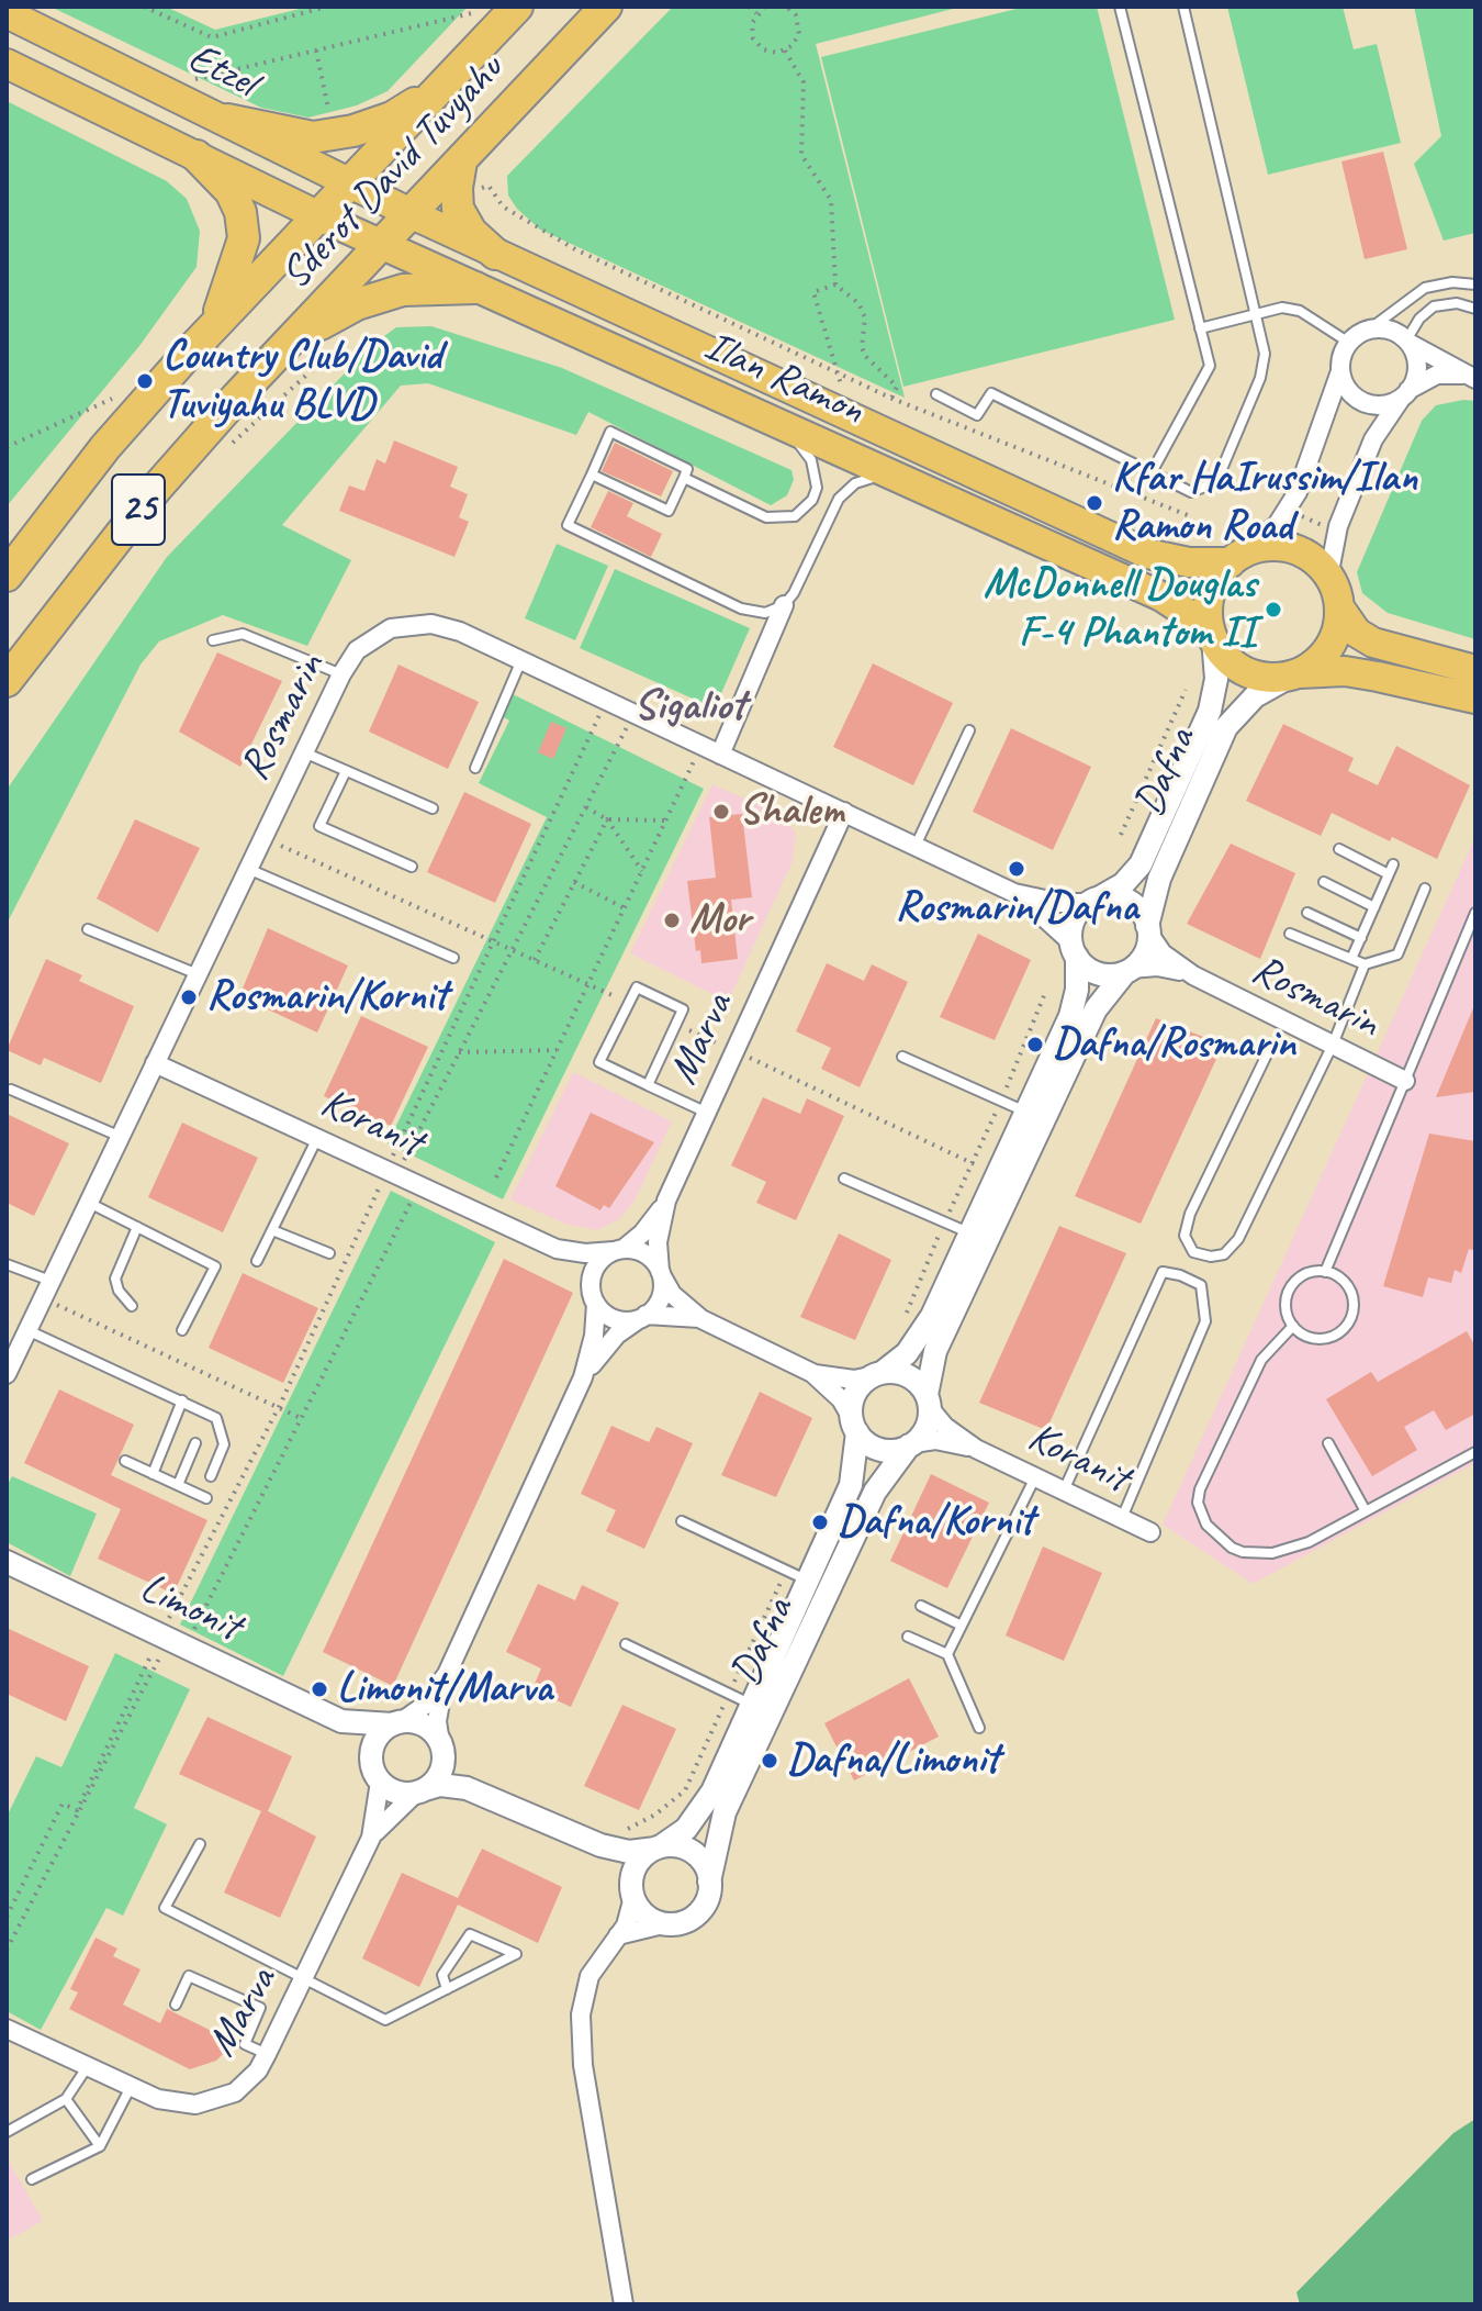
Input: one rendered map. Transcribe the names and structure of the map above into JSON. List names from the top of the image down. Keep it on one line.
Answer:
{"streets":{"highway":["Sderot David Tuvyahu","25"],"main road":["Etzel","Ilan Ramon"],"street":["Rosmarin","Dafna","Marva","Koranit","Limonit"]},"crossings":[["Etzel","Sderot David Tuvyahu"],["Etzel","Ilan Ramon"],["Sderot David Tuvyahu","Ilan Ramon"],["Ilan Ramon","Dafna"],["Rosmarin","Dafna"],["Rosmarin","Marva"],["Rosmarin","Koranit"],["Dafna","Koranit"],["Marva","Koranit"],["Marva","Limonit"]],"districts":["Sigaliot"],"places":["Country Club/David Tuviyahu BLVD","Kfar HaIrussim/Ilan Ramon Road","McDonnell Douglas F-4 Phantom II","Shalem","Rosmarin/Dafna","Mor","Rosmarin/Kornit","Dafna/Rosmarin","Dafna/Kornit","Limonit/Marva","Dafna/Limonit"]}
